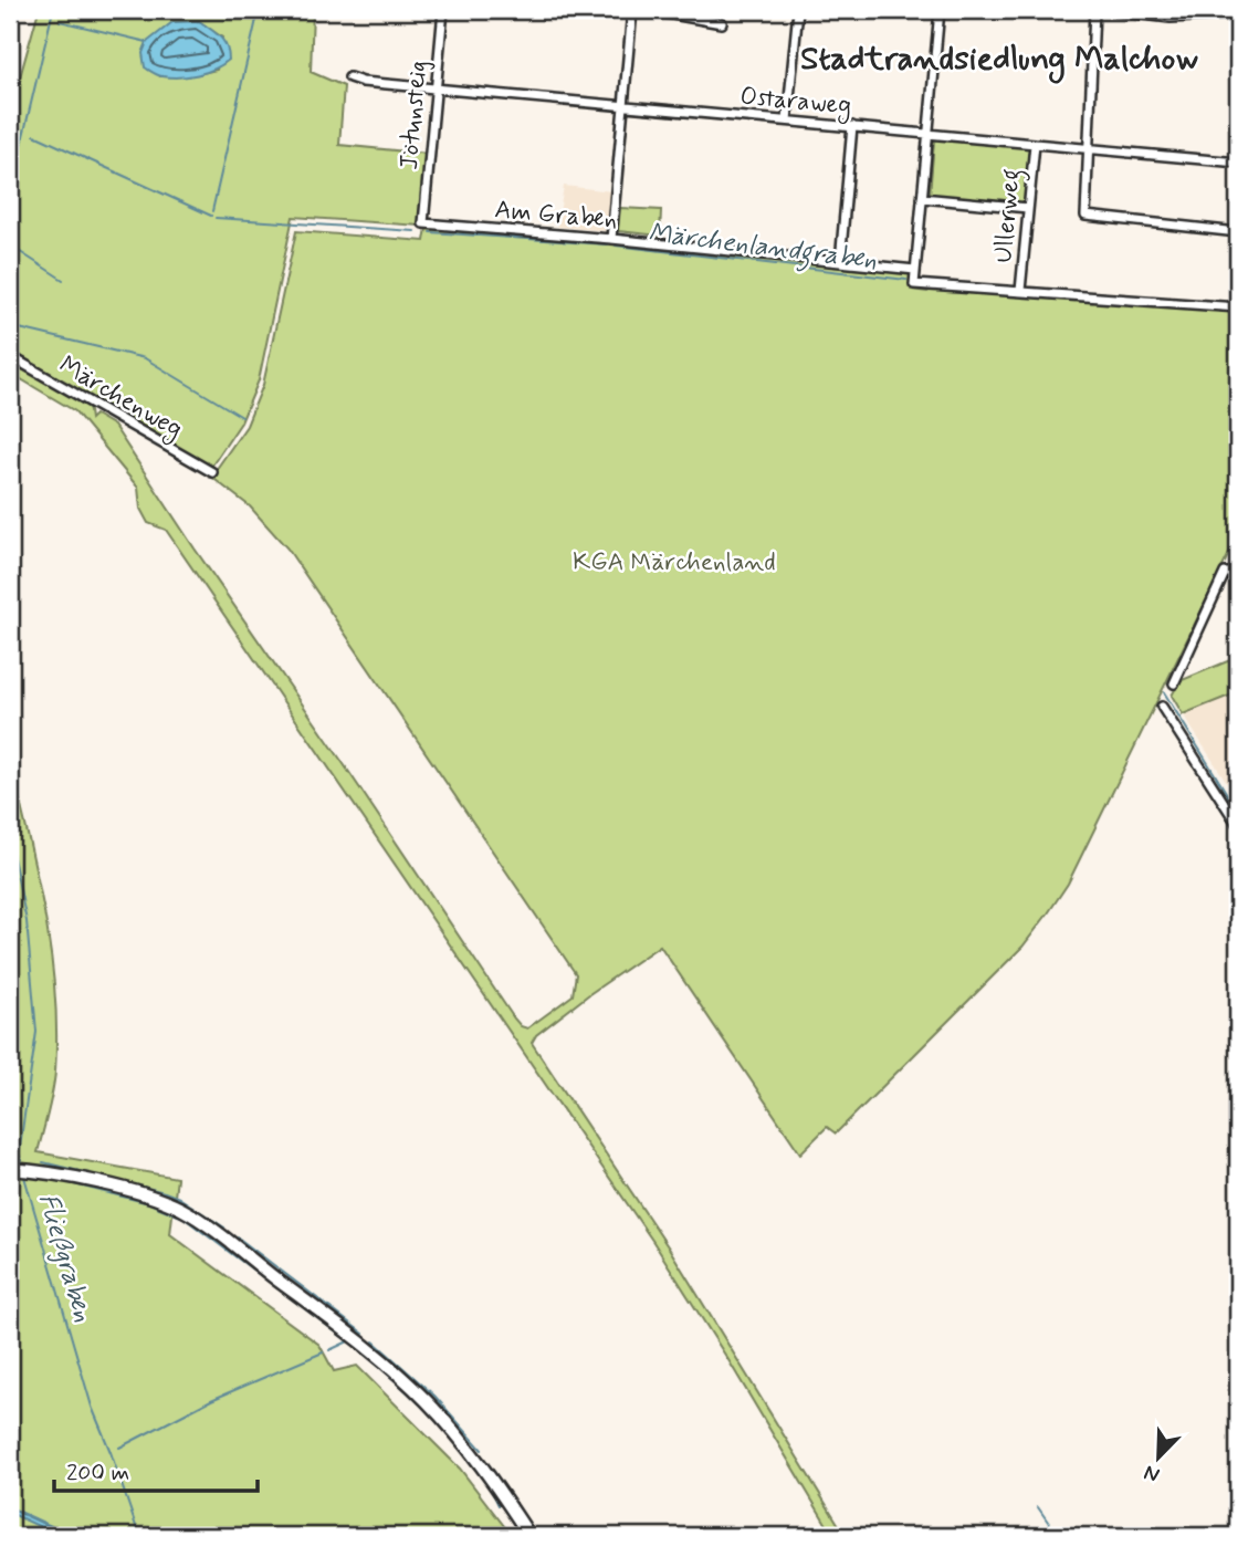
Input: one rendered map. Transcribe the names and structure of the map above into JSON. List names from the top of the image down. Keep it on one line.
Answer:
{"streets":{"street":["Ostaraweg","Jötunsteig","Am Graben","Ullerweg","Märchenweg"]},"crossings":[["Ostaraweg","Jötunsteig"],["Ostaraweg","Ullerweg"],["Jötunsteig","Am Graben"]],"districts":["Stadtrandsiedlung Malchow"],"water":["Märchenlandgraben","Fließgraben"],"parks":["KGA Märchenland"],"scale_bar":"200 m","north":"bottom left"}
